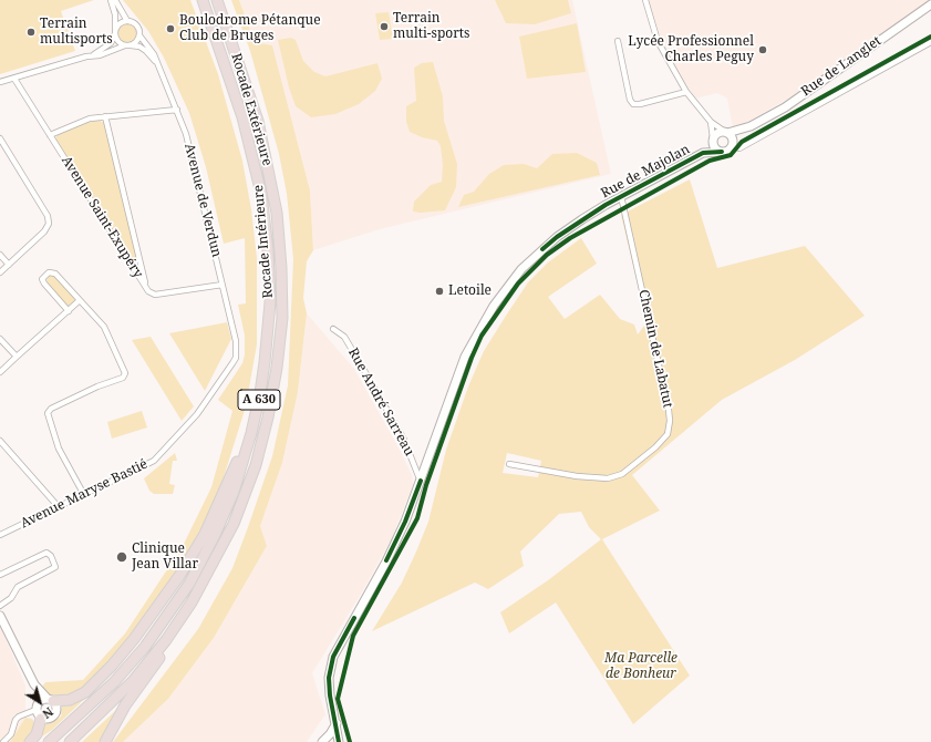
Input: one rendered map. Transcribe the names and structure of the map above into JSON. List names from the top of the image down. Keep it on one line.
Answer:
{"streets":{"highway":["Rocade Extérieure","Rocade Intérieure","A 630"],"street":["Rue de Langlet","Rue de Majolan","Avenue de Verdun","Avenue Saint-Exupéry","Chemin de Labatut","Rue André Sarreau","Avenue Maryse Bastié"]},"crossings":[["Rue de Langlet","Rue de Majolan"],["Rue de Majolan","Chemin de Labatut"],["Rue de Majolan","Rue André Sarreau"],["Avenue de Verdun","Avenue Saint-Exupéry"],["Avenue de Verdun","Avenue Maryse Bastié"]],"parks":["Ma Parcelle de Bonheur"],"places":["Terrain multi-sports","Boulodrome Pétanque Club de Bruges","Terrain multisports","Lycée Professionnel Charles Peguy","Letoile","Clinique Jean Villar"],"north":"bottom right"}
